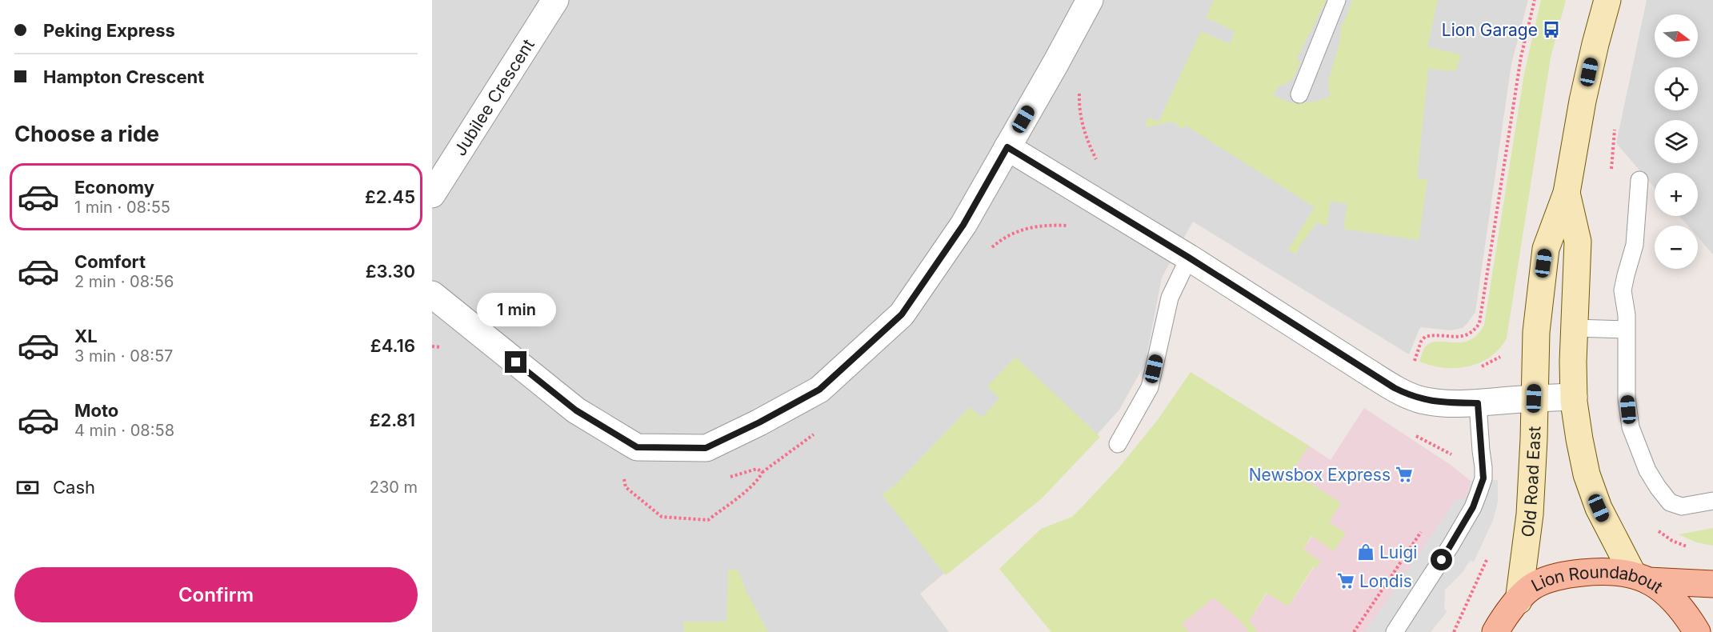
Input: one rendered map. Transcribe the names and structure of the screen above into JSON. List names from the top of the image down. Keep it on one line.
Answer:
{"streets":{"main road":["Old Road East","Lion Roundabout"],"street":["Jubilee Crescent"]},"crossings":[["Old Road East","Lion Roundabout"]],"places":{"bus stop":["Lion Garage"],"supermarket":["Newsbox Express","Londis"],"shop":["Luigi"]},"north":"right","page":{"banner":["Peking Express","Hampton Crescent"],"map_buttons":["+","−"],"heading":"Choose a ride","list":[{"name":"Economy","note":"1 min · 08:55","value":"£2.45"},{"name":"Comfort","note":"2 min · 08:56","value":"£3.30"},{"name":"XL","note":"3 min · 08:57","value":"£4.16"},{"name":"Moto","note":"4 min · 08:58","value":"£2.81"}],"bubble":"1 min","pay":["Cash","230 m"],"buttons":"Confirm"}}
